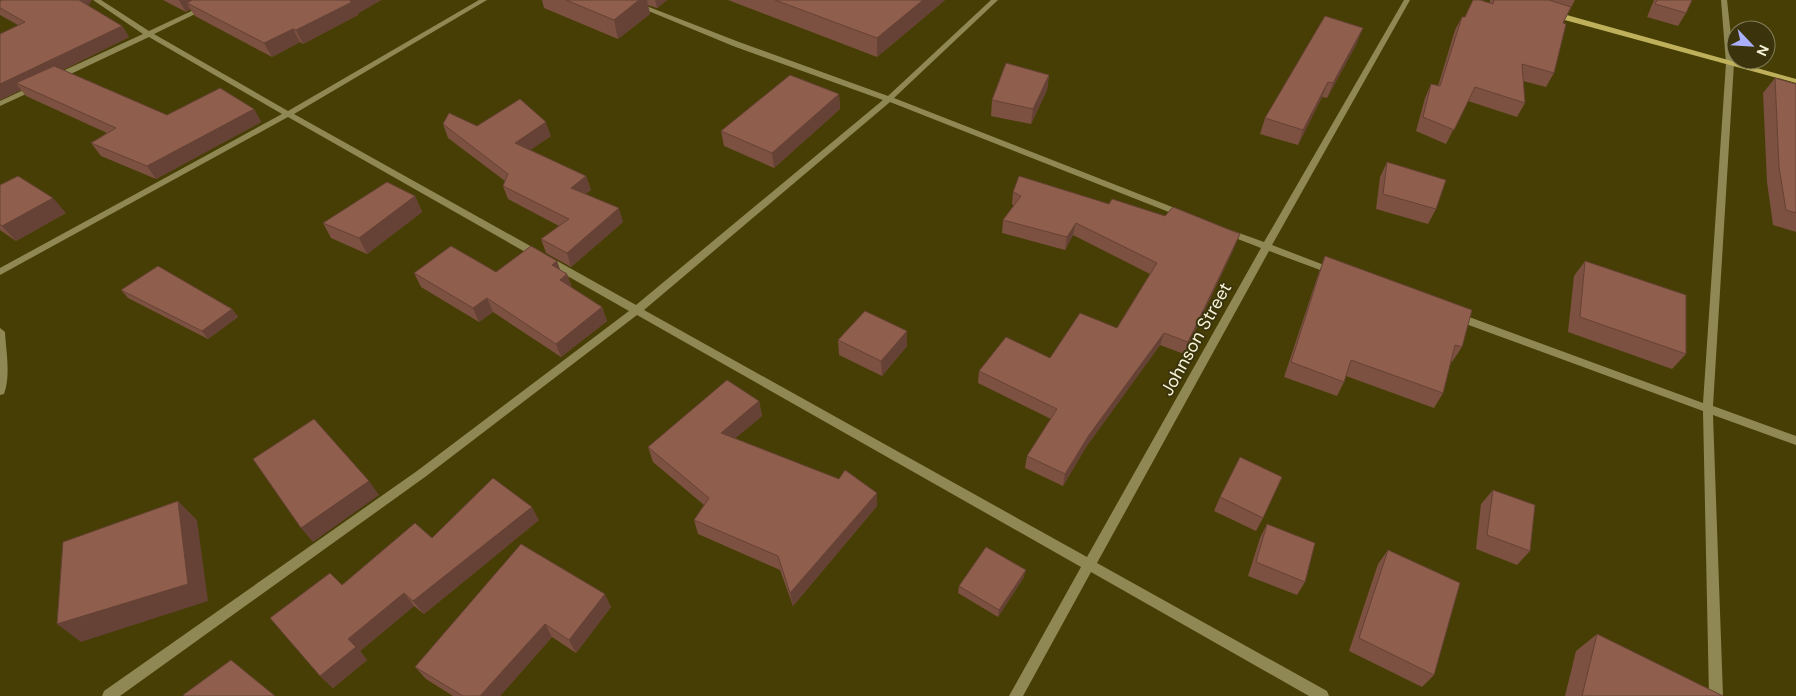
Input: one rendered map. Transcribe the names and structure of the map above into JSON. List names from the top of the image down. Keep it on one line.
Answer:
{"streets":{"street":["Johnson Street"]},"north":"bottom right"}
